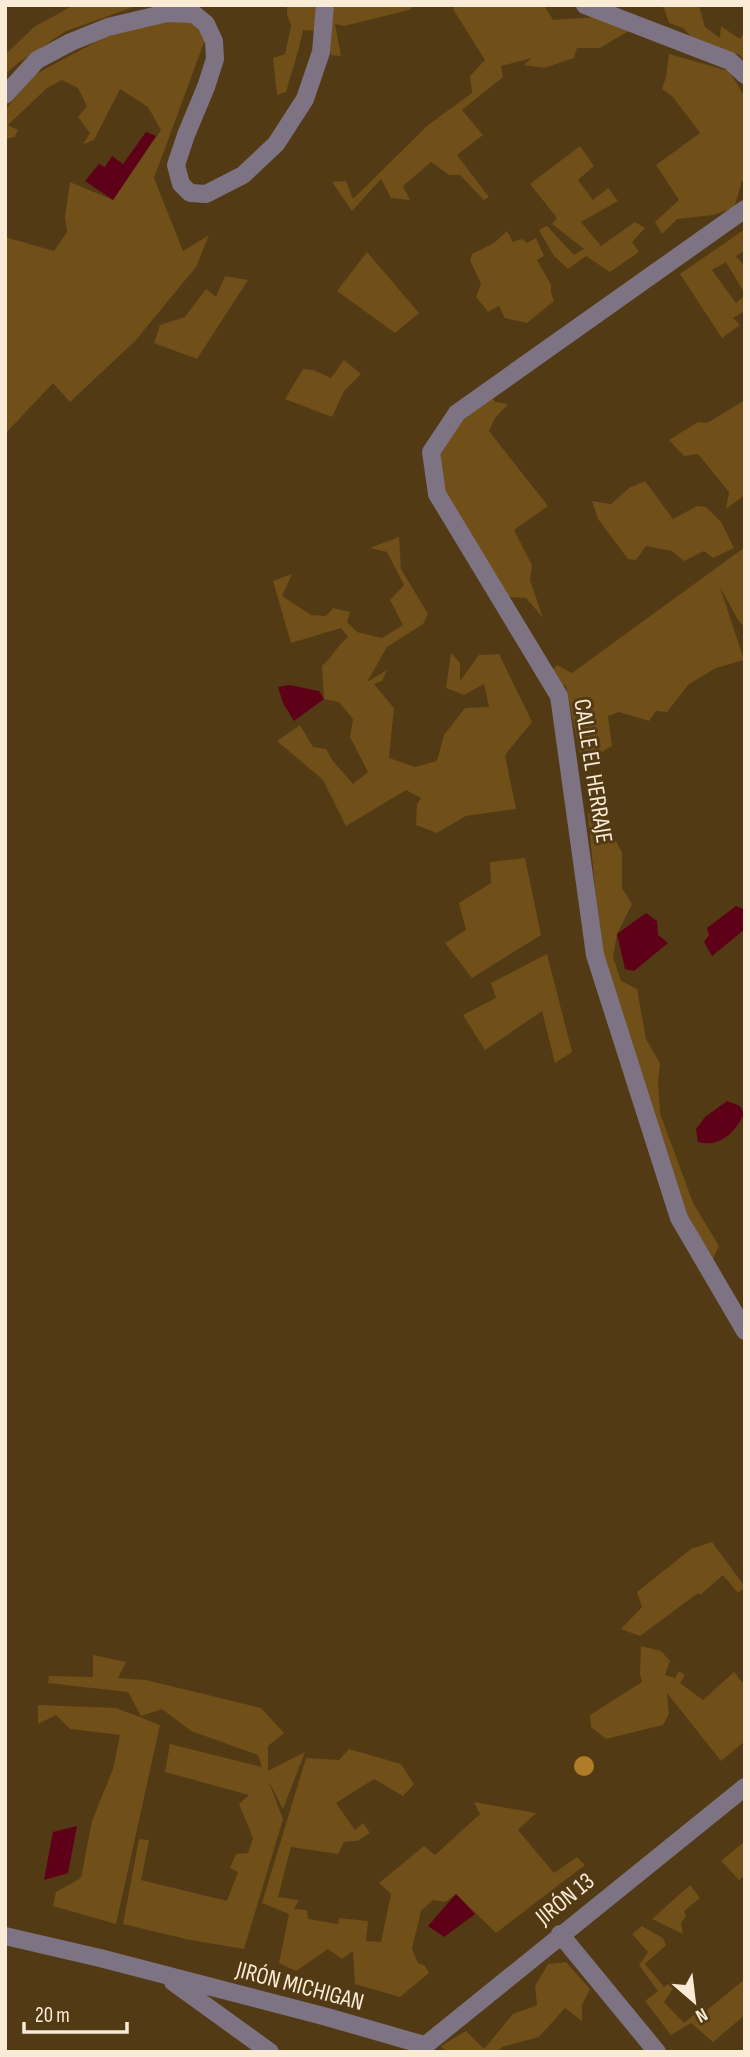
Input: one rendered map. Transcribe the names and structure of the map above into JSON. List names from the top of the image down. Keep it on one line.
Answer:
{"streets":{"street":["CALLE EL HERRAJE","JIRÓN 13","JIRÓN MICHIGAN"]},"crossings":[["JIRÓN 13","JIRÓN MICHIGAN"]],"scale_bar":"20 m","north":"bottom right"}
